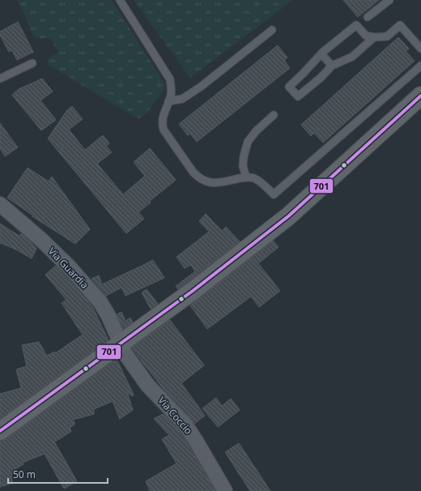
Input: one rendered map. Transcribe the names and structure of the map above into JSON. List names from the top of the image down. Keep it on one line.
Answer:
{"streets":{"street":["Via Guardia","Via Coccio"]},"crossings":[["Via Guardia","Via Coccio"]],"lines":["transit line 701"],"scale_bar":"50 m"}
